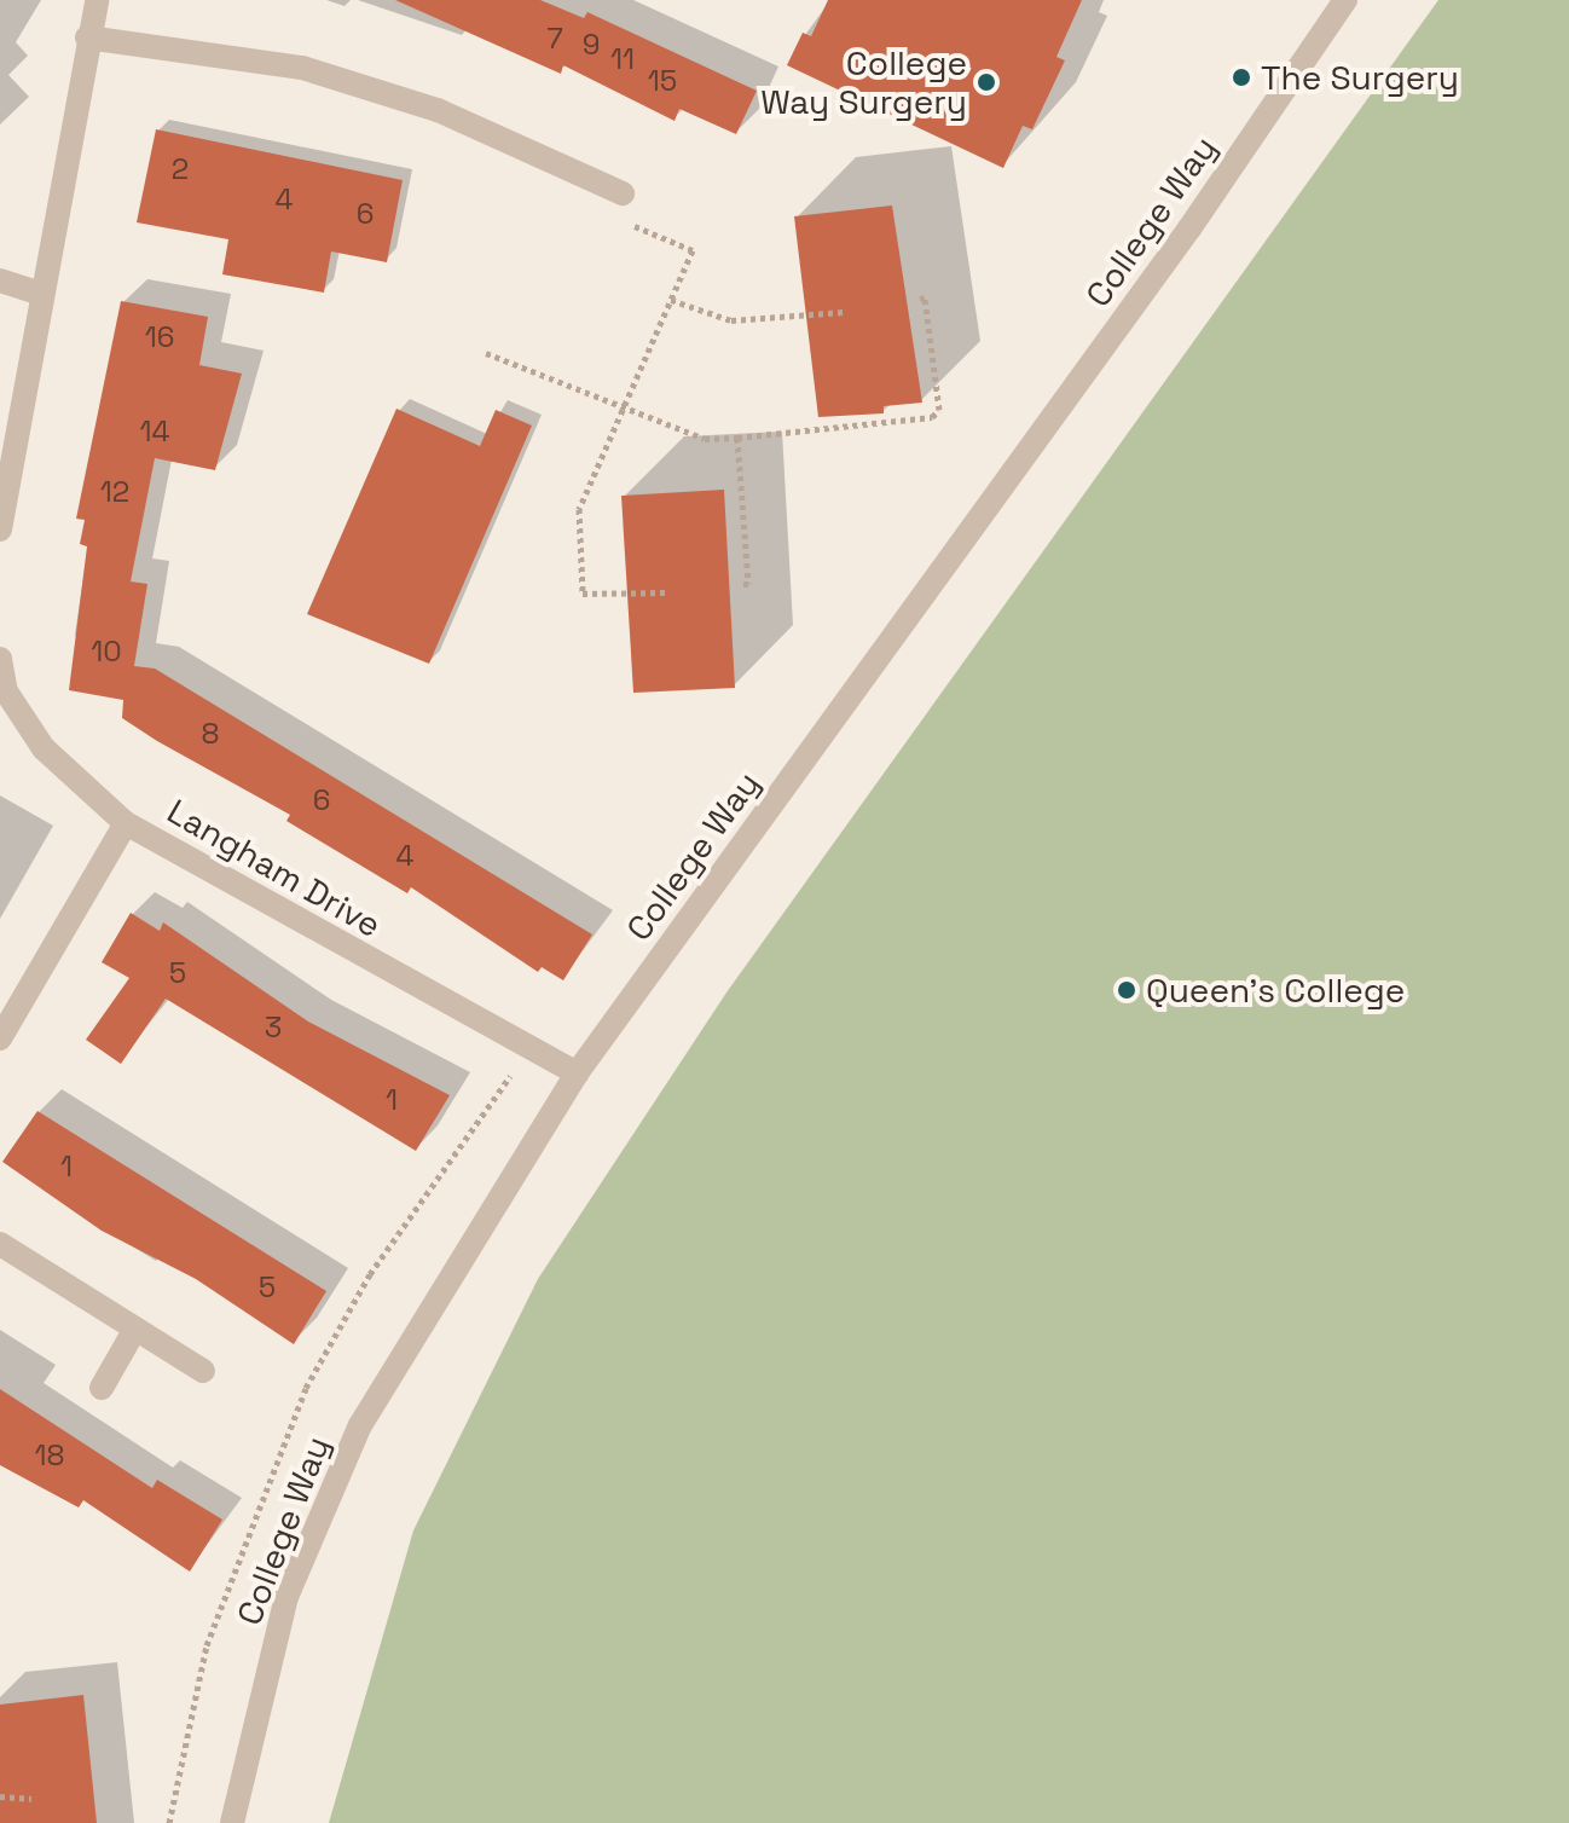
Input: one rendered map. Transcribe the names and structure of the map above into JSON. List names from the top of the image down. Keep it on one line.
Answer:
{"streets":{"street":["College Way","Langham Drive"]},"crossings":[["College Way","Langham Drive"]],"places":["The Surgery","College Way Surgery","Queen's College"],"house_numbers":["7","9","11","15","2","4","6","16","14","12","10","8","6","4","5","3","1","1","5","18"]}
